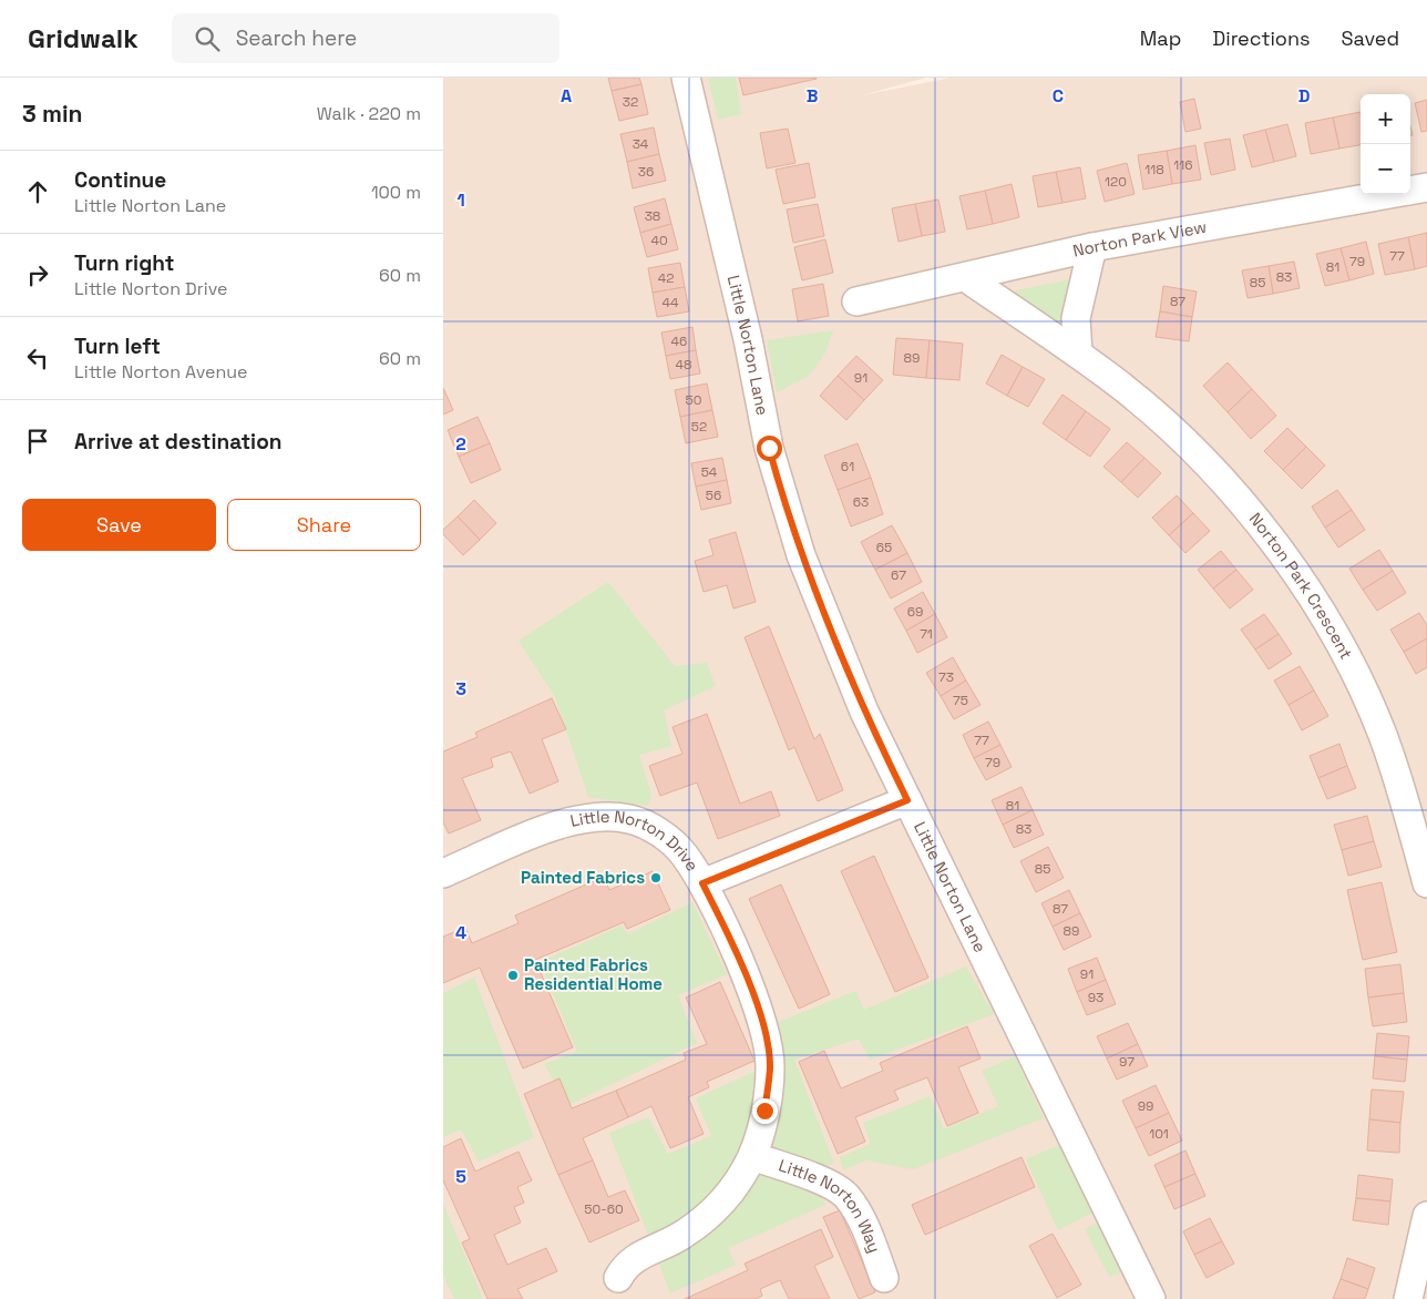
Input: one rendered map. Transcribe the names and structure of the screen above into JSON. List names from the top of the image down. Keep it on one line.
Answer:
{"streets":{"street":["Norton Park View","Little Norton Lane","Norton Park Crescent","Little Norton Drive","Little Norton Way"]},"crossings":[["Norton Park View","Norton Park Crescent"],["Little Norton Lane","Little Norton Drive"]],"places":["Painted Fabrics","Painted Fabrics Residential Home"],"house_numbers":["32","34","116","118","36","120","38","40","77","79","81","83","42","85","87","44","46","89","48","91","50","52","61","54","56","63","65","67","69","71","73","75","77","79","81","83","85","87","89","91","93","97","99","101","50-60"],"page":{"header":"Gridwalk","search":"Search here","nav":["Map","Directions","Saved"],"heading":["3 min","Walk · 220 m"],"map_buttons":["+","−"],"list":[["Continue","Little Norton Lane","100 m"],["Turn right","Little Norton Drive","60 m"],["Turn left","Little Norton Avenue","60 m"],"Arrive at destination"],"buttons":["Save","Share"]},"grid":{"columns":["A","B","C","D"],"rows":["1","2","3","4","5"]}}
